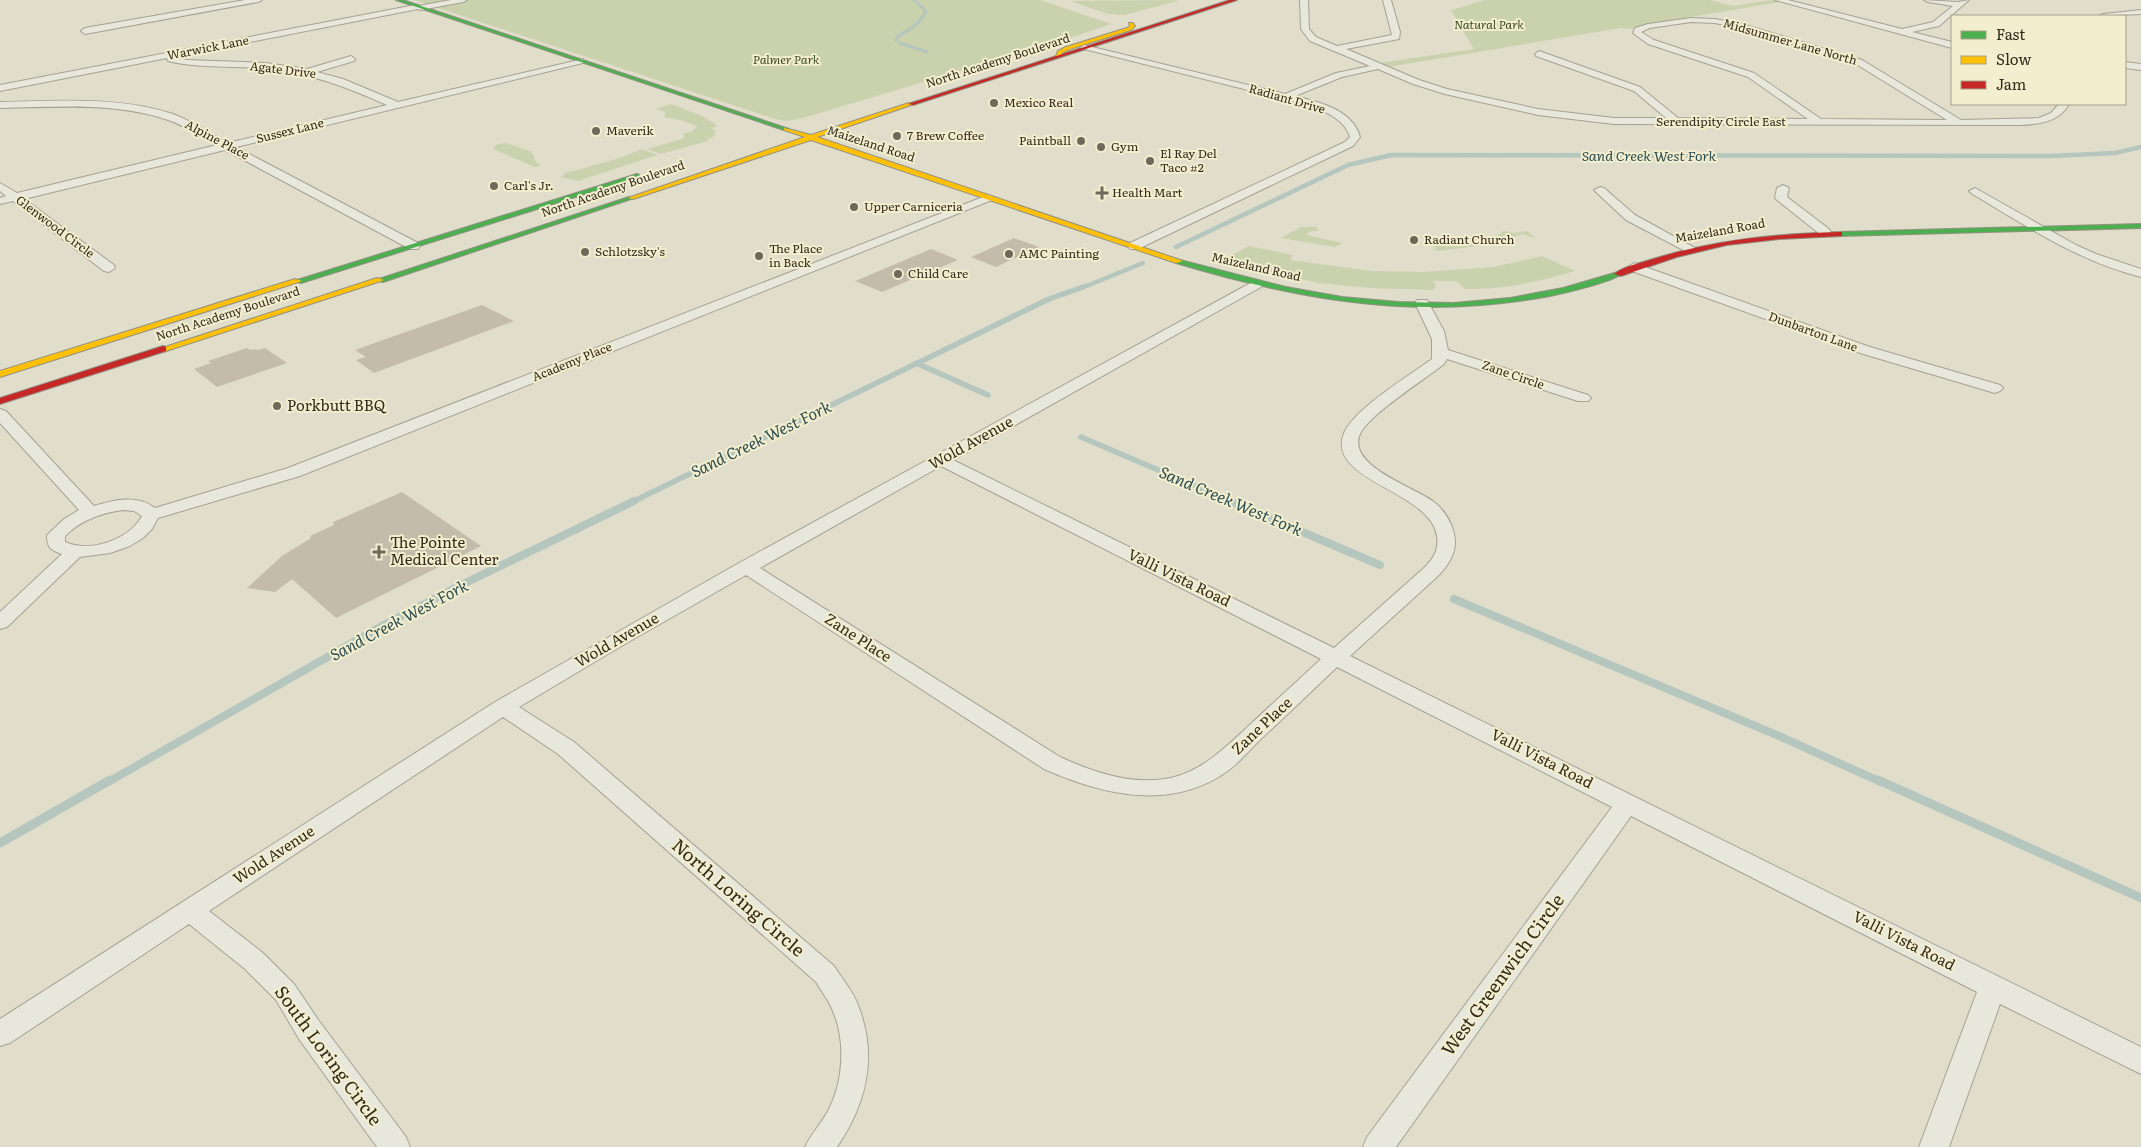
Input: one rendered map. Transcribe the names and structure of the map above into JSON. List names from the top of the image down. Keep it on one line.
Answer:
{"streets":{"main road":["North Academy Boulevard","Maizeland Road"],"street":["Midsummer Lane North","Warwick Lane","Agate Drive","Radiant Drive","Serendipity Circle East","Sussex Lane","Alpine Place","Glenwood Circle","Dunbarton Lane","Academy Place","Zane Circle","Wold Avenue","Valli Vista Road","Zane Place","North Loring Circle","West Greenwich Circle","South Loring Circle"]},"crossings":[["Midsummer Lane North","Serendipity Circle East"],["Warwick Lane","Agate Drive"],["Warwick Lane","Maizeland Road"],["North Academy Boulevard","Radiant Drive"],["North Academy Boulevard","Alpine Place"],["North Academy Boulevard","Maizeland Road"],["Agate Drive","Sussex Lane"],["Radiant Drive","Maizeland Road"],["Sussex Lane","Alpine Place"],["Sussex Lane","Maizeland Road"],["Sussex Lane","Glenwood Circle"],["Maizeland Road","Dunbarton Lane"],["Maizeland Road","Academy Place"],["Maizeland Road","Wold Avenue"],["Zane Circle","Zane Place"],["Wold Avenue","Valli Vista Road"],["Wold Avenue","Zane Place"],["Wold Avenue","North Loring Circle"],["Wold Avenue","South Loring Circle"],["Valli Vista Road","Zane Place"],["Valli Vista Road","West Greenwich Circle"]],"water":["Sand Creek West Fork"],"parks":["Natural Park","Palmer Park"],"places":{"other":["Mexico Real","Maverik","7 Brew Coffee","Paintball","Gym","El Ray Del Taco #2","Carl's Jr.","Upper Carniceria","Radiant Church","Schlotzsky's","AMC Painting","The Place in Back","Child Care","Porkbutt BBQ"],"health":["Health Mart","The Pointe Medical Center"]},"legend":["Fast","Slow","Jam"]}
